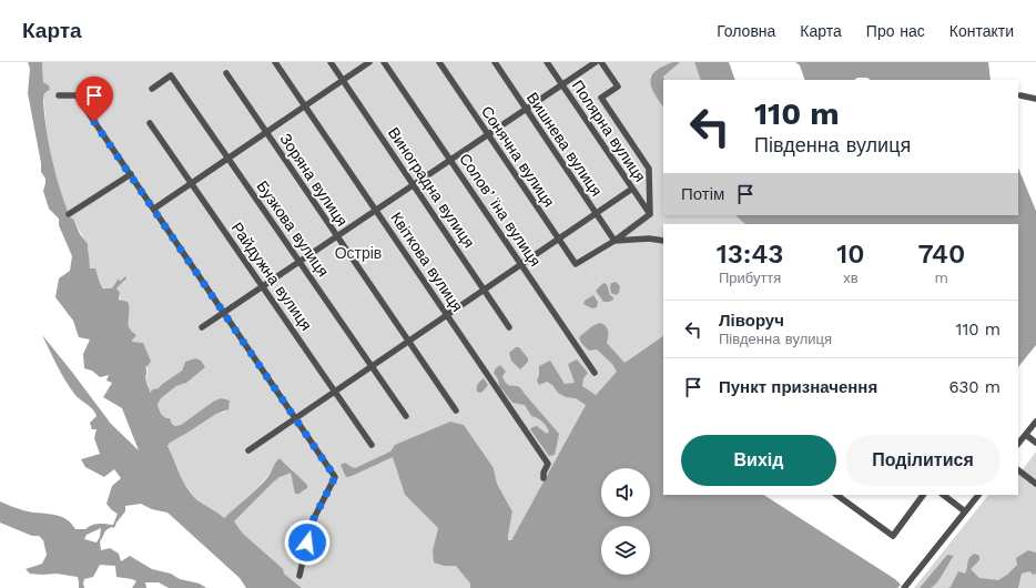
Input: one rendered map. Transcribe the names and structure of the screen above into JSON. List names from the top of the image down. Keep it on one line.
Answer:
{"streets":{"street":["Полярна вулиця","Вишнева вулиця","Сонячна вулиця","Зоряна вулиця","Виноградна вулиця","Соловʼїна вулиця","Бузкова вулиця","Квіткова вулиця","Райдужна вулиця"]},"crossings":[["Вишнева вулиця","Сонячна вулиця"]],"parks":["Острів"],"page":{"header":"Карта","nav":["Головна","Карта","Про нас","Контакти"],"turn":["110 m","Південна вулиця"],"then":"Потім","eta":["13:43","Прибуття","10","хв","740","m"],"list":[{"name":"Ліворуч","note":"Південна вулиця","value":"110 m"},{"name":"Пункт призначення","value":"630 m"}],"buttons":["Вихід","Поділитися"]}}
